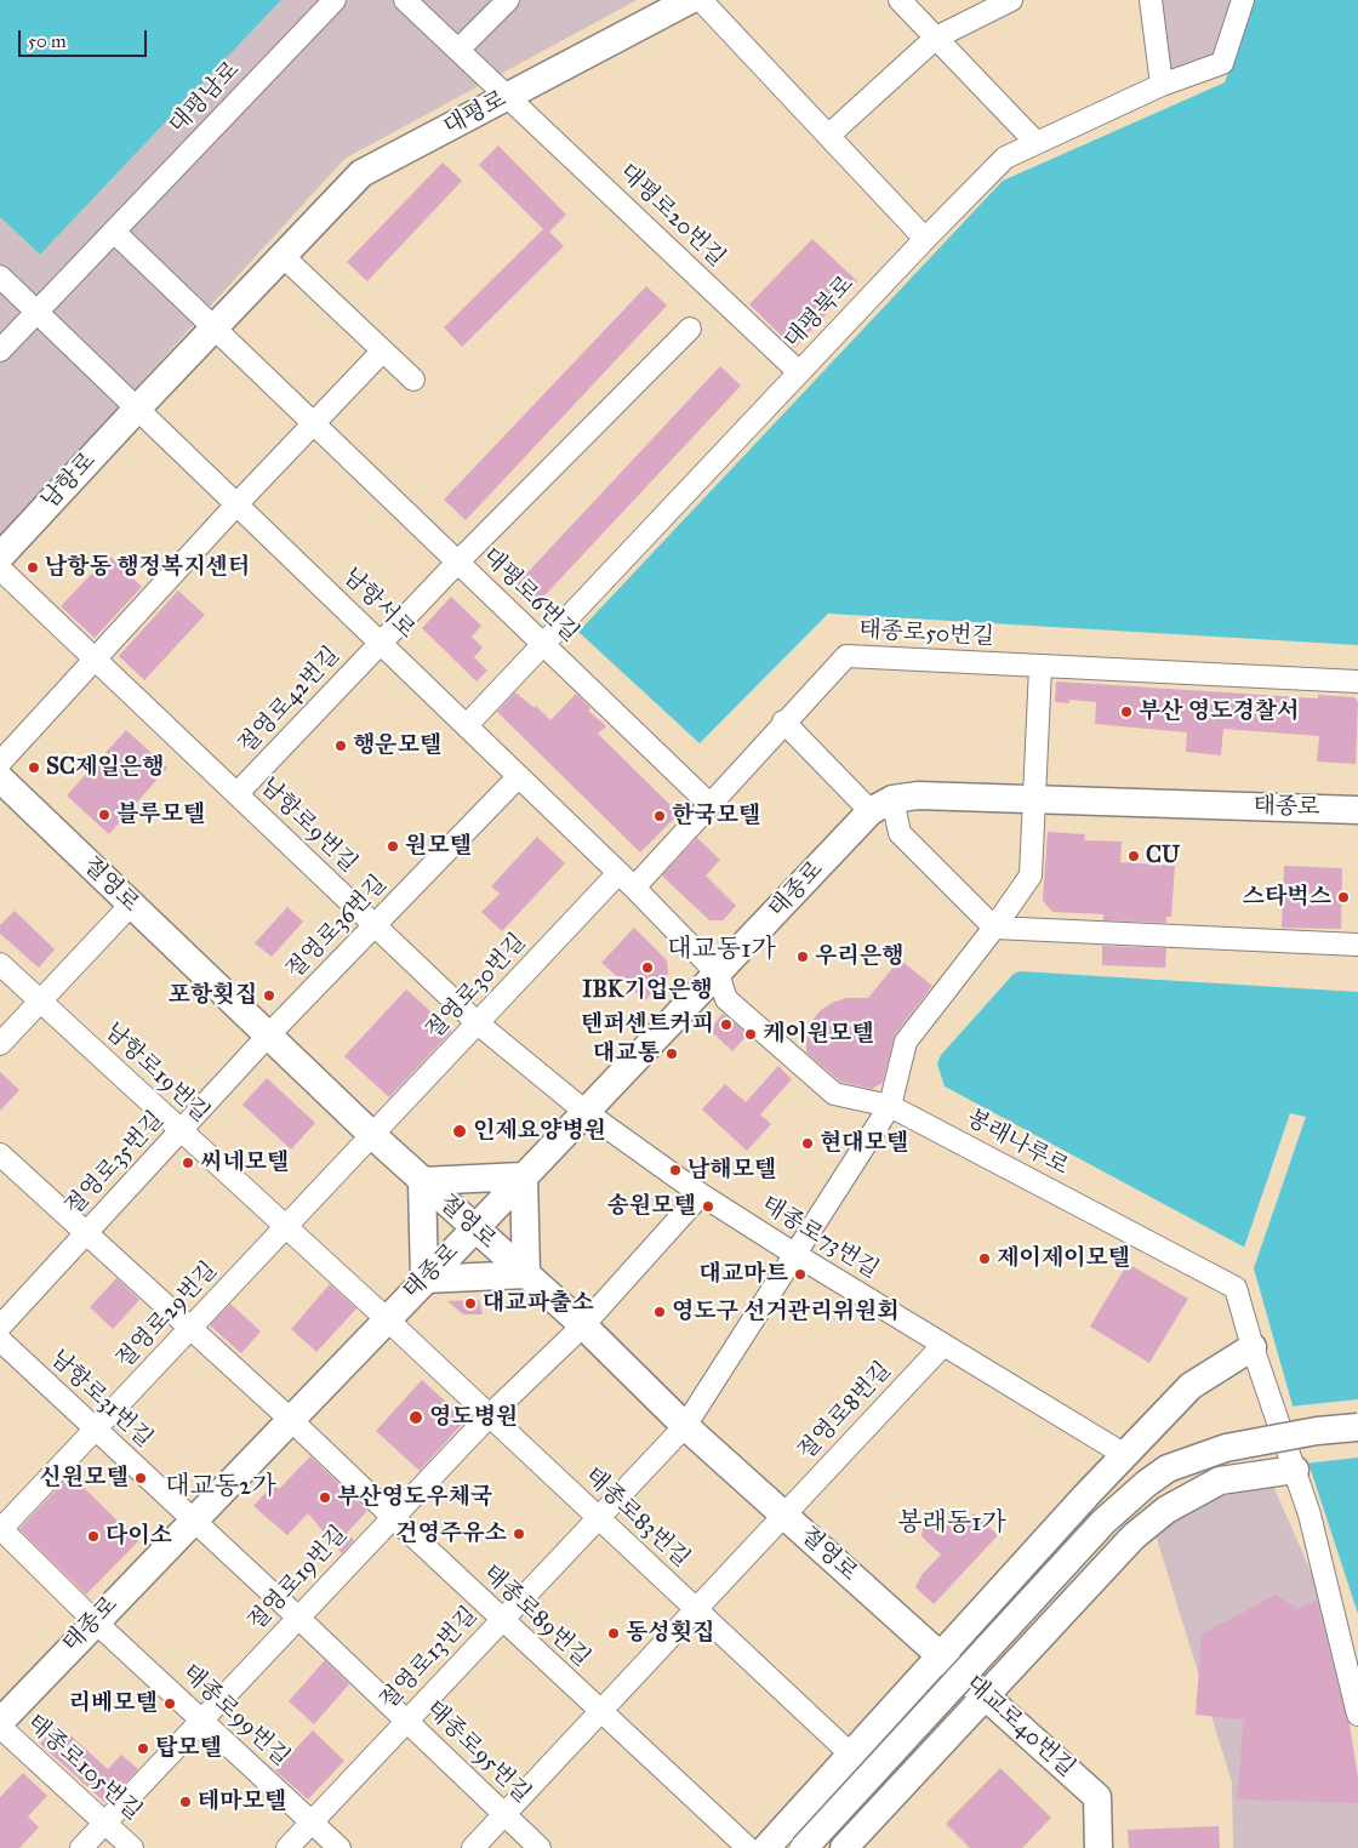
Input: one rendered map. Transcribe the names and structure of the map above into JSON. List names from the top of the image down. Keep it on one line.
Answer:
{"streets":{"main road":["대평로","남항로","태종로","절영로","대교로40번길"],"street":["대평남로","대평로20번길","대평북로","대평로6번길","남항서로","태종로50번길","절영로42번길","남항로9번길","절영로36번길","절영로30번길","남항로19번길","봉래나루로","절영로35번길","태종로73번길","절영로29번길","남항로31번길","절영로8번길","태종로83번길","절영로19번길","태종로89번길","절영로13번길","태종로99번길","태종로95번길","태종로105번길"]},"crossings":[["대평남로","남항서로"],["대평로","대평로20번길"],["대평로","남항로"],["대평로","대평로6번길"],["대평로","남항서로"],["대평로20번길","대평북로"],["대평북로","대평로6번길"],["대평북로","남항서로"],["남항로","남항서로"],["대평로6번길","태종로50번길"],["대평로6번길","절영로42번길"],["남항서로","태종로50번길"],["남항서로","절영로42번길"],["남항서로","태종로"],["남항서로","절영로36번길"],["남항서로","절영로30번길"],["남항서로","봉래나루로"],["절영로42번길","남항로9번길"],["태종로","남항로9번길"],["태종로","절영로"],["태종로","남항로19번길"],["태종로","봉래나루로"],["태종로","태종로73번길"],["태종로","남항로31번길"],["태종로","태종로83번길"],["태종로","태종로89번길"],["태종로","태종로99번길"],["태종로","태종로95번길"],["남항로9번길","절영로36번길"],["남항로9번길","절영로30번길"],["남항로9번길","태종로73번길"],["절영로","절영로36번길"],["절영로","절영로30번길"],["절영로","절영로35번길"],["절영로","절영로29번길"],["절영로","절영로8번길"],["절영로","절영로19번길"],["절영로","절영로13번길"],["절영로","대교로40번길"],["절영로36번길","절영로35번길"],["절영로30번길","절영로29번길"],["남항로19번길","절영로35번길"],["남항로19번길","절영로29번길"],["남항로19번길","태종로83번길"],["봉래나루로","절영로13번길"],["절영로35번길","태종로89번길"],["태종로73번길","절영로8번길"],["태종로73번길","절영로19번길"],["태종로73번길","절영로13번길"],["절영로29번길","남항로31번길"],["절영로29번길","태종로89번길"],["절영로29번길","태종로99번길"],["남항로31번길","태종로95번길"],["절영로8번길","태종로83번길"],["절영로8번길","태종로89번길"],["절영로8번길","태종로95번길"],["태종로83번길","절영로19번길"],["태종로83번길","절영로13번길"],["절영로19번길","태종로89번길"],["절영로19번길","태종로99번길"],["절영로19번길","태종로95번길"],["절영로19번길","태종로105번길"],["태종로89번길","절영로13번길"],["절영로13번길","태종로99번길"],["절영로13번길","태종로95번길"]],"districts":["대교동1가","대교동2가","봉래동1가"],"places":["남항동 행정복지센터","부산 영도경찰서","행운모텔","SC제일은행","블루모텔","한국모텔","원모텔","CU","스타벅스","우리은행","IBK기업은행","포항횟집","텐퍼센트커피","케이원모텔","대교통","인제요양병원","현대모텔","씨네모텔","남해모텔","송원모텔","제이제이모텔","대교마트","대교파출소","영도구 선거관리위원회","영도병원","신원모텔","부산영도우체국","건영주유소","다이소","동성횟집","리베모텔","탑모텔","테마모텔"],"scale_bar":"50 m"}
